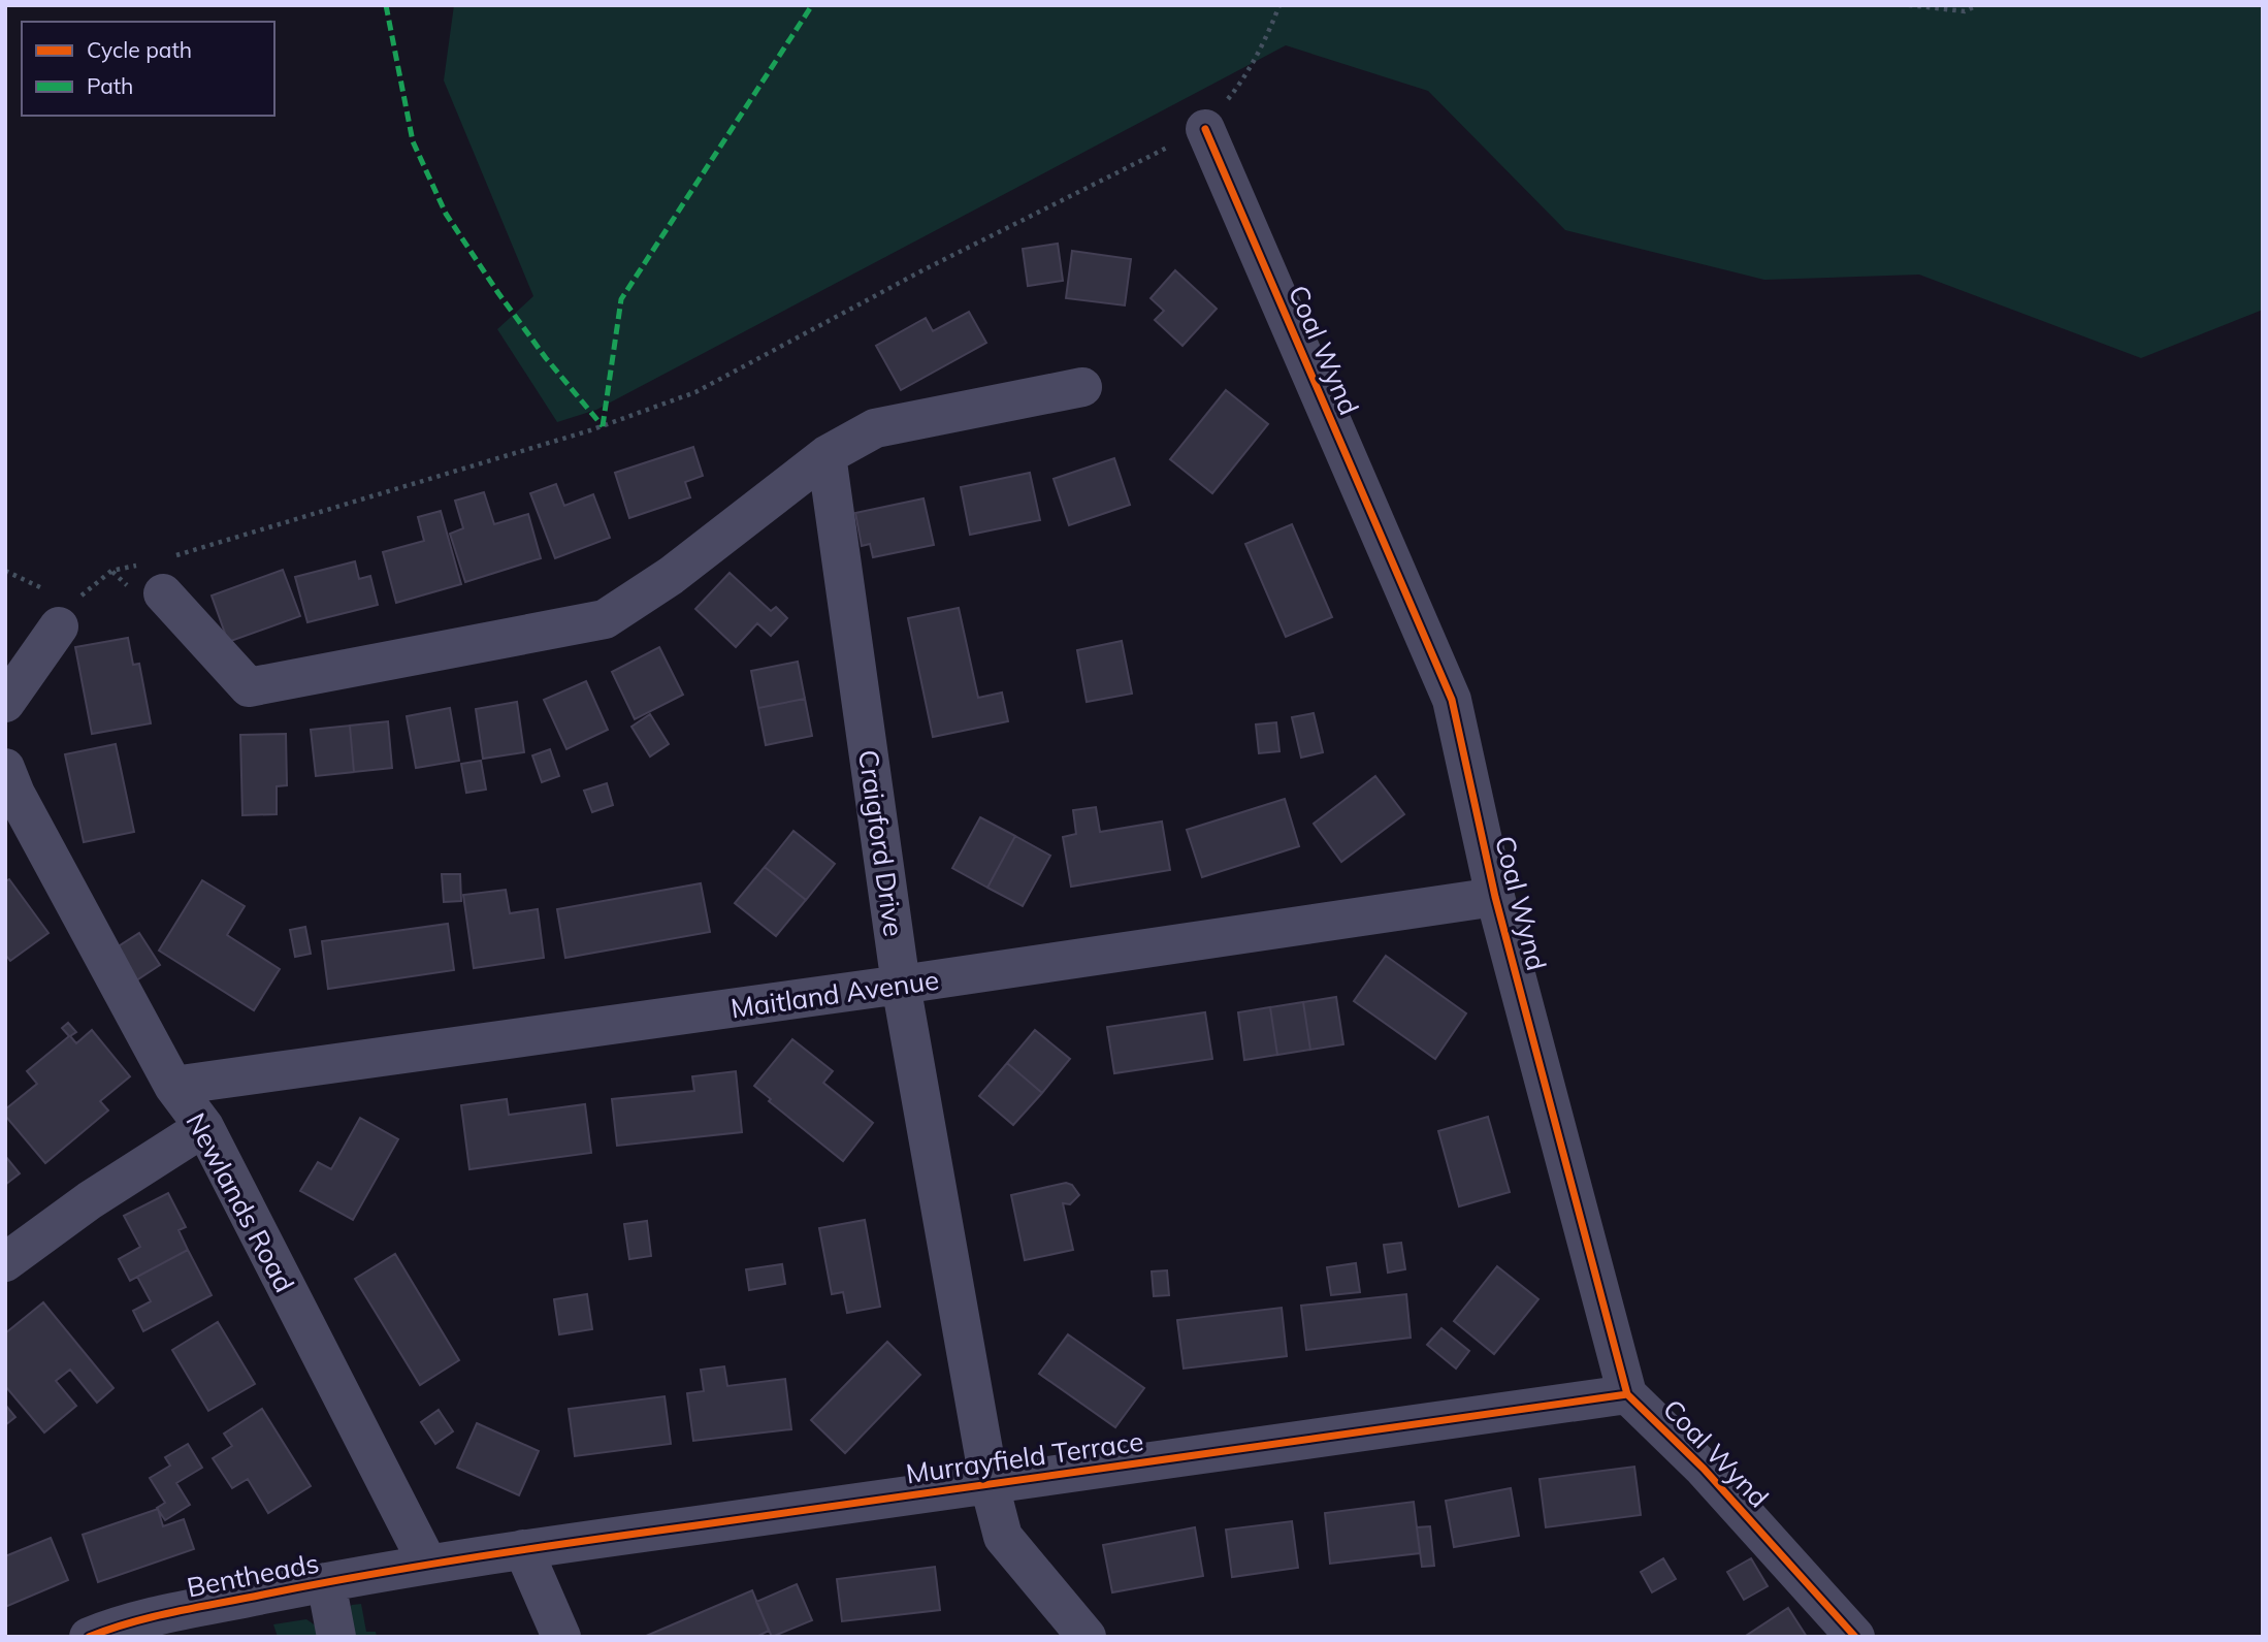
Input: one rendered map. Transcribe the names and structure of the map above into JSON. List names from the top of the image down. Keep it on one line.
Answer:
{"streets":{"street":["Coal Wynd","Craigford Drive","Maitland Avenue","Newlands Road","Murrayfield Terrace","Bentheads"]},"crossings":[["Coal Wynd","Maitland Avenue"],["Coal Wynd","Murrayfield Terrace"],["Craigford Drive","Maitland Avenue"],["Craigford Drive","Murrayfield Terrace"],["Maitland Avenue","Newlands Road"],["Newlands Road","Murrayfield Terrace"],["Newlands Road","Bentheads"],["Murrayfield Terrace","Bentheads"]],"legend":["Cycle path","Path"]}
